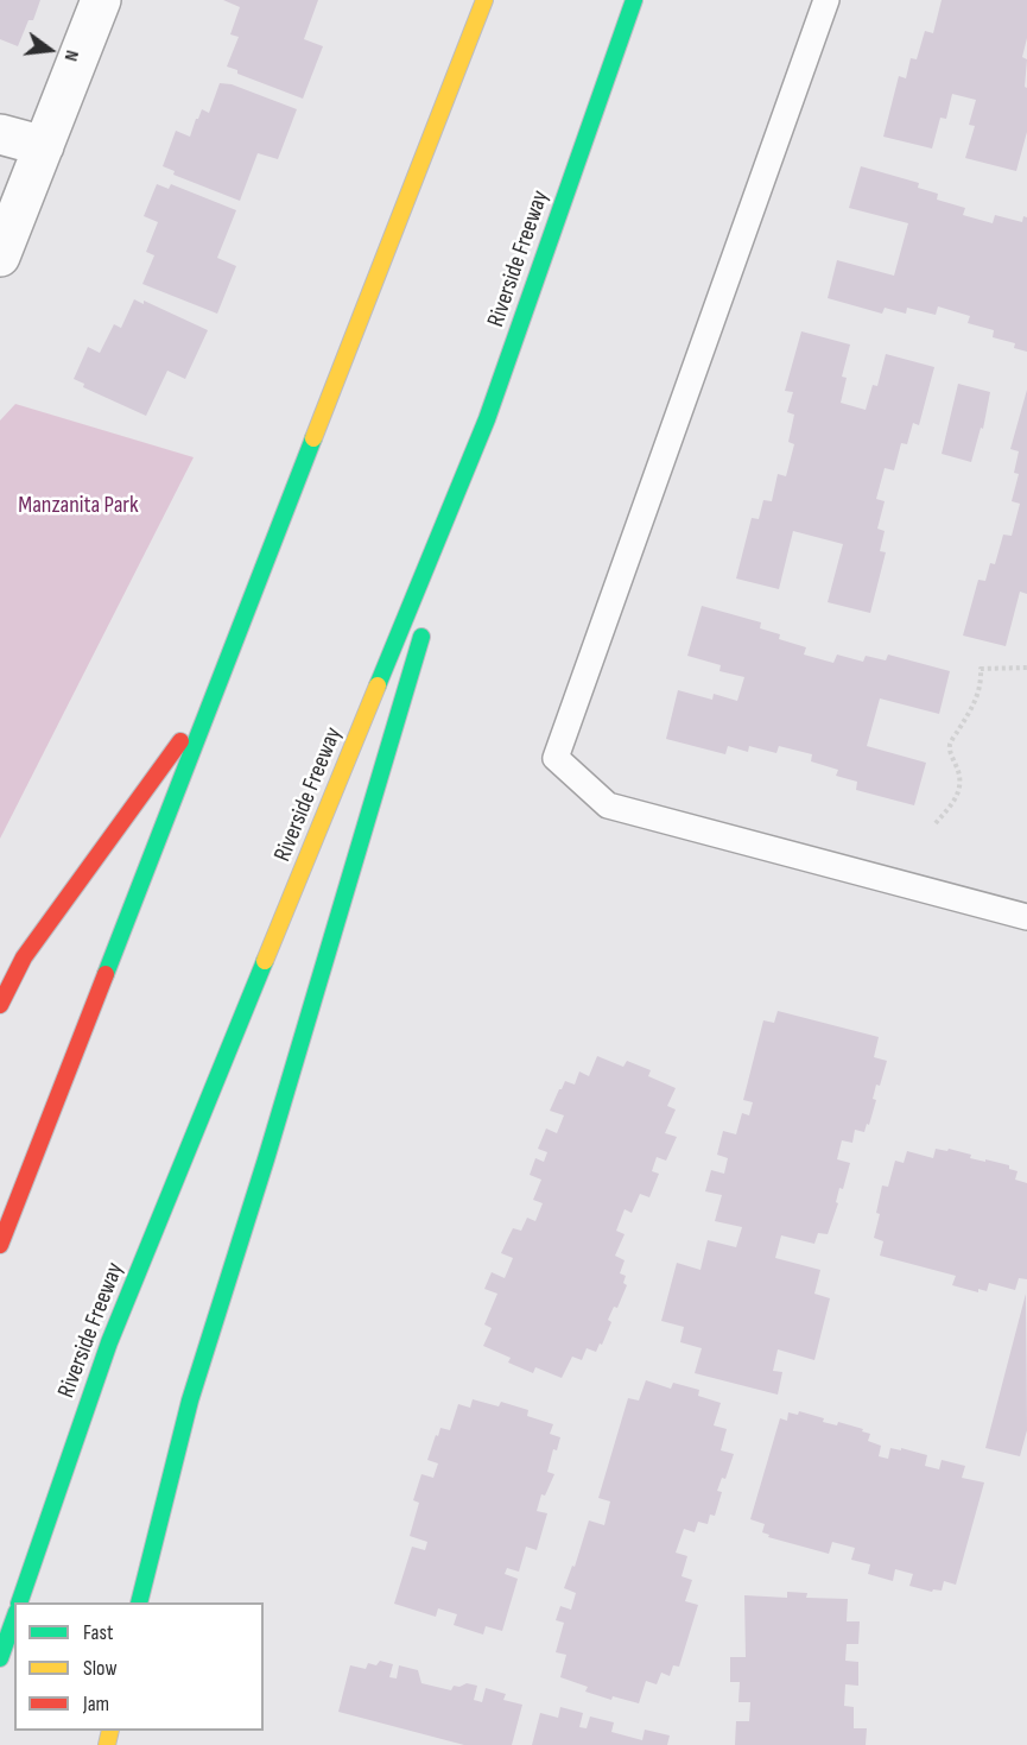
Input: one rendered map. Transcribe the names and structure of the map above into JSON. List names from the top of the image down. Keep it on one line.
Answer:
{"streets":{"highway":["Riverside Freeway"]},"parks":["Manzanita Park"],"legend":["Fast","Slow","Jam"],"north":"right"}
